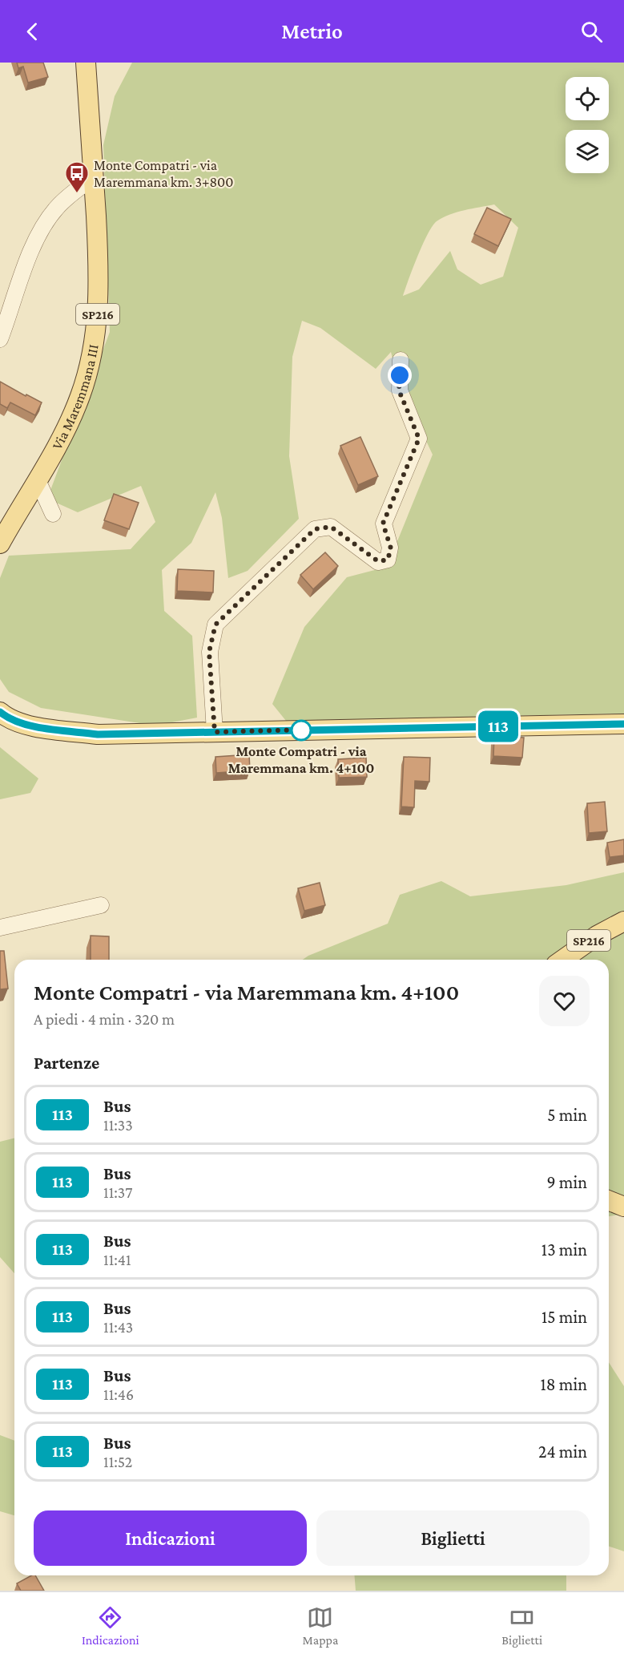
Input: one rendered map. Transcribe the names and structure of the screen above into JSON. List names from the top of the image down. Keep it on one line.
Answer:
{"streets":{"main road":["SP216","Via Maremmana III"]},"places":{"bus stop":["Monte Compatri - via Maremmana km. 3+800"],"other":["Monte Compatri - via Maremmana km. 4+100"]},"lines":["bus line 113"],"page":{"header":"Metrio","on_map":"113","heading":[["Monte Compatri - via Maremmana km. 4+100","A piedi · 4 min · 320 m"],"Partenze"],"list":[{"mark":"113","name":"Bus","note":"11:33","value":"5 min"},{"mark":"113","name":"Bus","note":"11:37","value":"9 min"},{"mark":"113","name":"Bus","note":"11:41","value":"13 min"},{"mark":"113","name":"Bus","note":"11:43","value":"15 min"},{"mark":"113","name":"Bus","note":"11:46","value":"18 min"},{"mark":"113","name":"Bus","note":"11:52","value":"24 min"}],"buttons":["Indicazioni","Biglietti"],"tabs":["Indicazioni","Mappa","Biglietti"]}}
